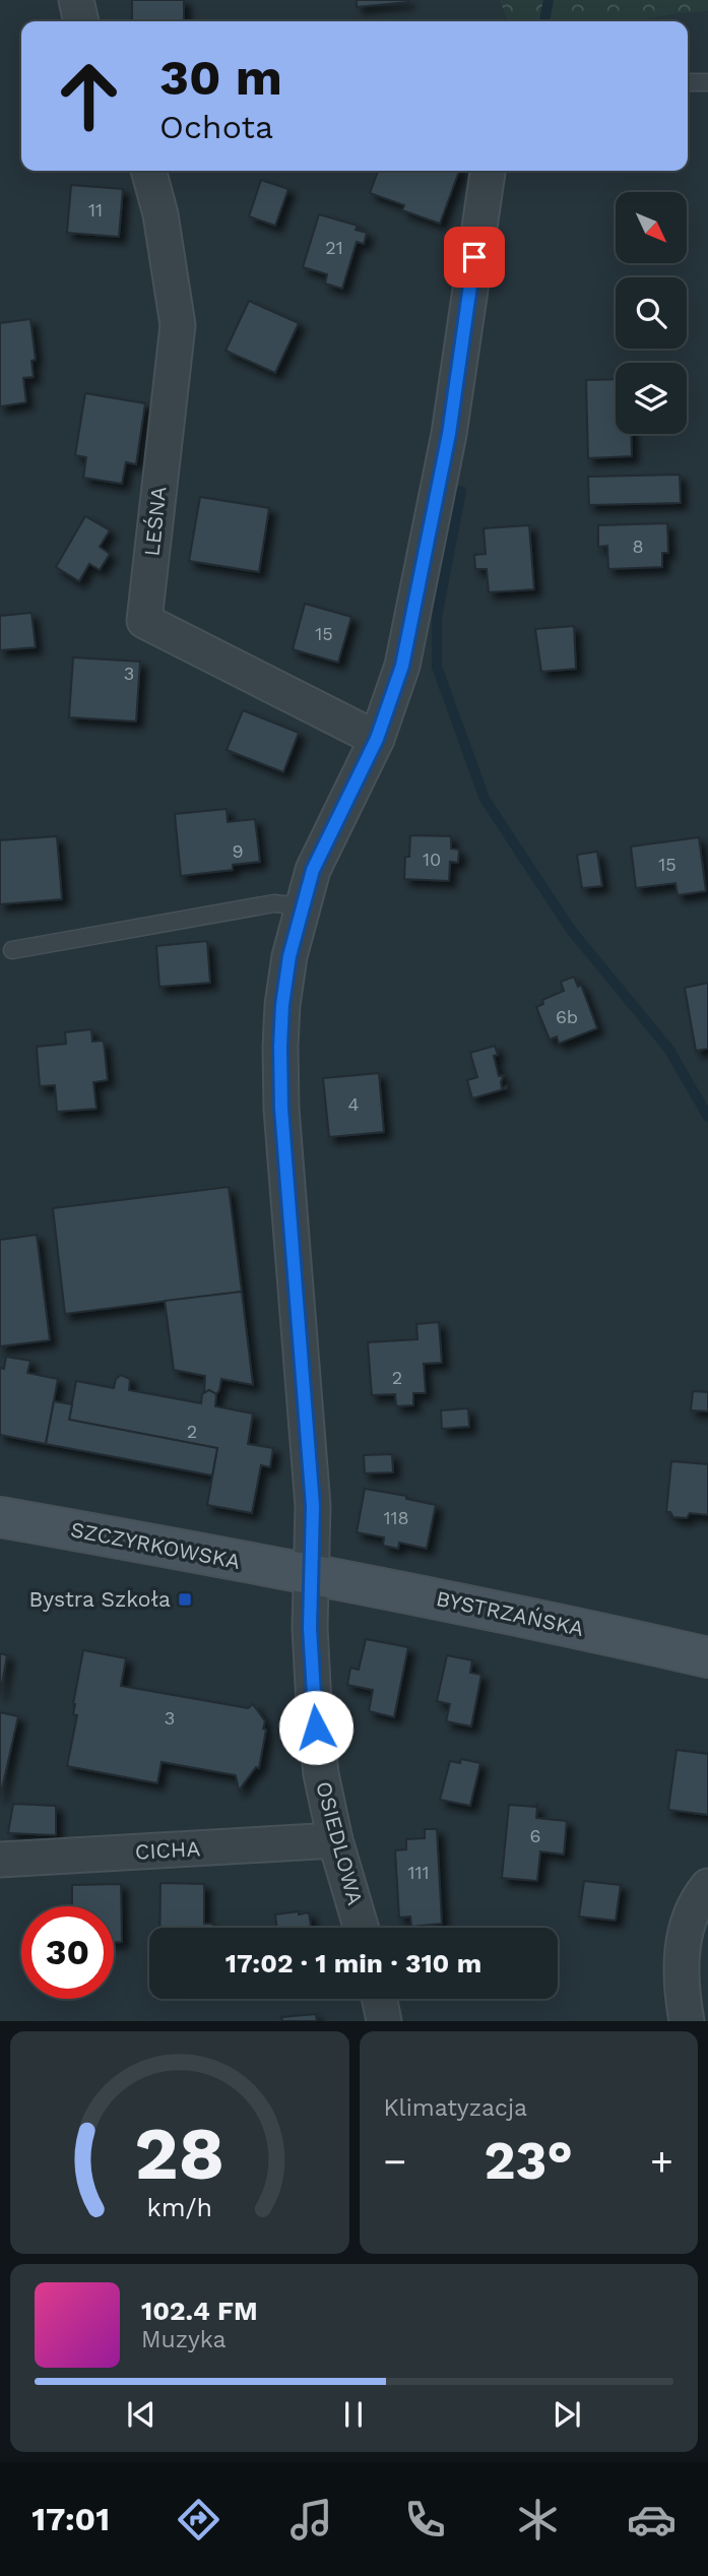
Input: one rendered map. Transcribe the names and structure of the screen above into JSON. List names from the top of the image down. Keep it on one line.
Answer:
{"streets":{"main road":["SZCZYRKOWSKA","BYSTRZAŃSKA"],"street":["LEŚNA","OSIEDLOWA","CICHA"]},"crossings":[["LEŚNA","OSIEDLOWA"],["SZCZYRKOWSKA","BYSTRZAŃSKA"],["SZCZYRKOWSKA","OSIEDLOWA"],["BYSTRZAŃSKA","OSIEDLOWA"],["OSIEDLOWA","CICHA"]],"places":{"transit":["Bystra Szkoła"]},"house_numbers":["11","21","8","15","3","9","10","15","6b","4","2","2","118","3","6","111"],"north":"bottom right","page":{"turn":["30 m","Ochota"],"limit":"30","trip":"17:02 · 1 min · 310 m","tile":"Klimatyzacja","heat":["−","23°","+"],"song":["102.4 FM","Muzyka"],"tabs":"17:01","gauge":["28","km/h"]}}
